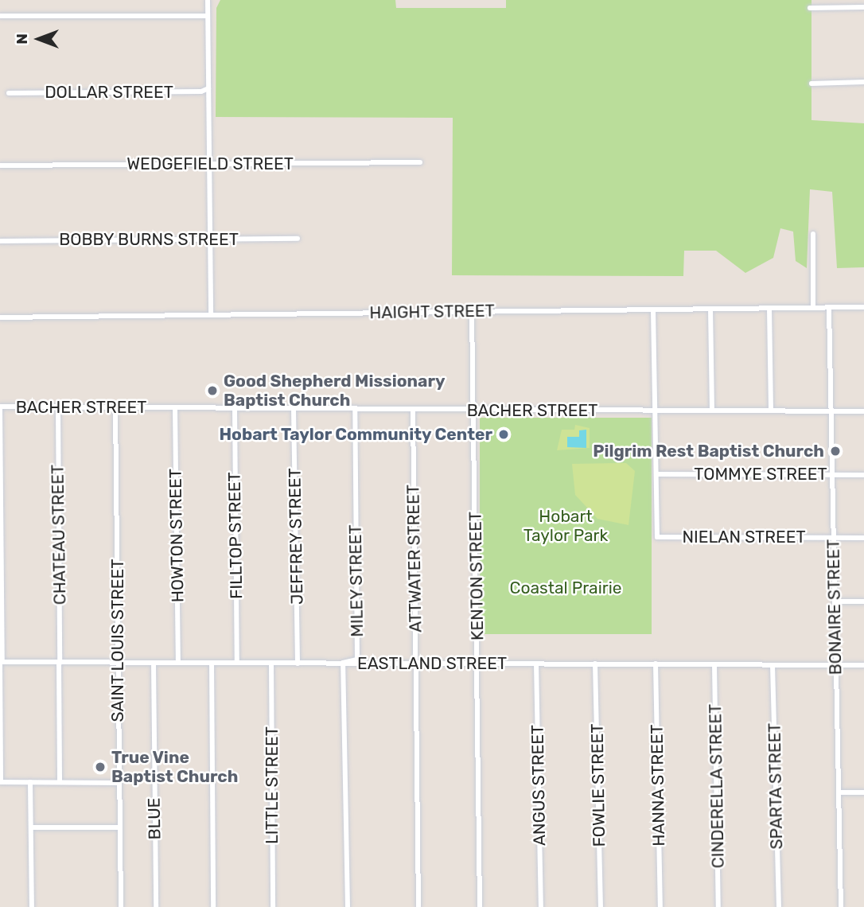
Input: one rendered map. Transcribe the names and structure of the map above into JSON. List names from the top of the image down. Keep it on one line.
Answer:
{"streets":{"street":["DOLLAR STREET","WEDGEFIELD STREET","BOBBY BURNS STREET","HAIGHT STREET","BACHER STREET","TOMMYE STREET","CHATEAU STREET","HOWTON STREET","FILLTOP STREET","JEFFREY STREET","NIELAN STREET","ATTWATER STREET","KENTON STREET","MILEY STREET","BONAIRE STREET","SAINT LOUIS STREET","EASTLAND STREET","LITTLE STREET","ANGUS STREET","FOWLIE STREET","HANNA STREET","CINDERELLA STREET","SPARTA STREET","BLUE"]},"crossings":[["HAIGHT STREET","KENTON STREET"],["HAIGHT STREET","BONAIRE STREET"],["BACHER STREET","CHATEAU STREET"],["BACHER STREET","HOWTON STREET"],["BACHER STREET","FILLTOP STREET"],["BACHER STREET","JEFFREY STREET"],["BACHER STREET","ATTWATER STREET"],["BACHER STREET","KENTON STREET"],["BACHER STREET","MILEY STREET"],["BACHER STREET","BONAIRE STREET"],["BACHER STREET","SAINT LOUIS STREET"],["TOMMYE STREET","NIELAN STREET"],["TOMMYE STREET","BONAIRE STREET"],["CHATEAU STREET","EASTLAND STREET"],["HOWTON STREET","EASTLAND STREET"],["FILLTOP STREET","EASTLAND STREET"],["JEFFREY STREET","EASTLAND STREET"],["NIELAN STREET","BONAIRE STREET"],["ATTWATER STREET","EASTLAND STREET"],["KENTON STREET","EASTLAND STREET"],["MILEY STREET","EASTLAND STREET"],["BONAIRE STREET","EASTLAND STREET"],["SAINT LOUIS STREET","EASTLAND STREET"],["EASTLAND STREET","LITTLE STREET"],["EASTLAND STREET","ANGUS STREET"],["EASTLAND STREET","FOWLIE STREET"],["EASTLAND STREET","HANNA STREET"],["EASTLAND STREET","CINDERELLA STREET"],["EASTLAND STREET","SPARTA STREET"],["EASTLAND STREET","BLUE"]],"parks":["Hobart Taylor Park","Coastal Prairie"],"places":["Good Shepherd Missionary Baptist Church","Hobart Taylor Community Center","Pilgrim Rest Baptist Church","True Vine Baptist Church"],"north":"left"}
